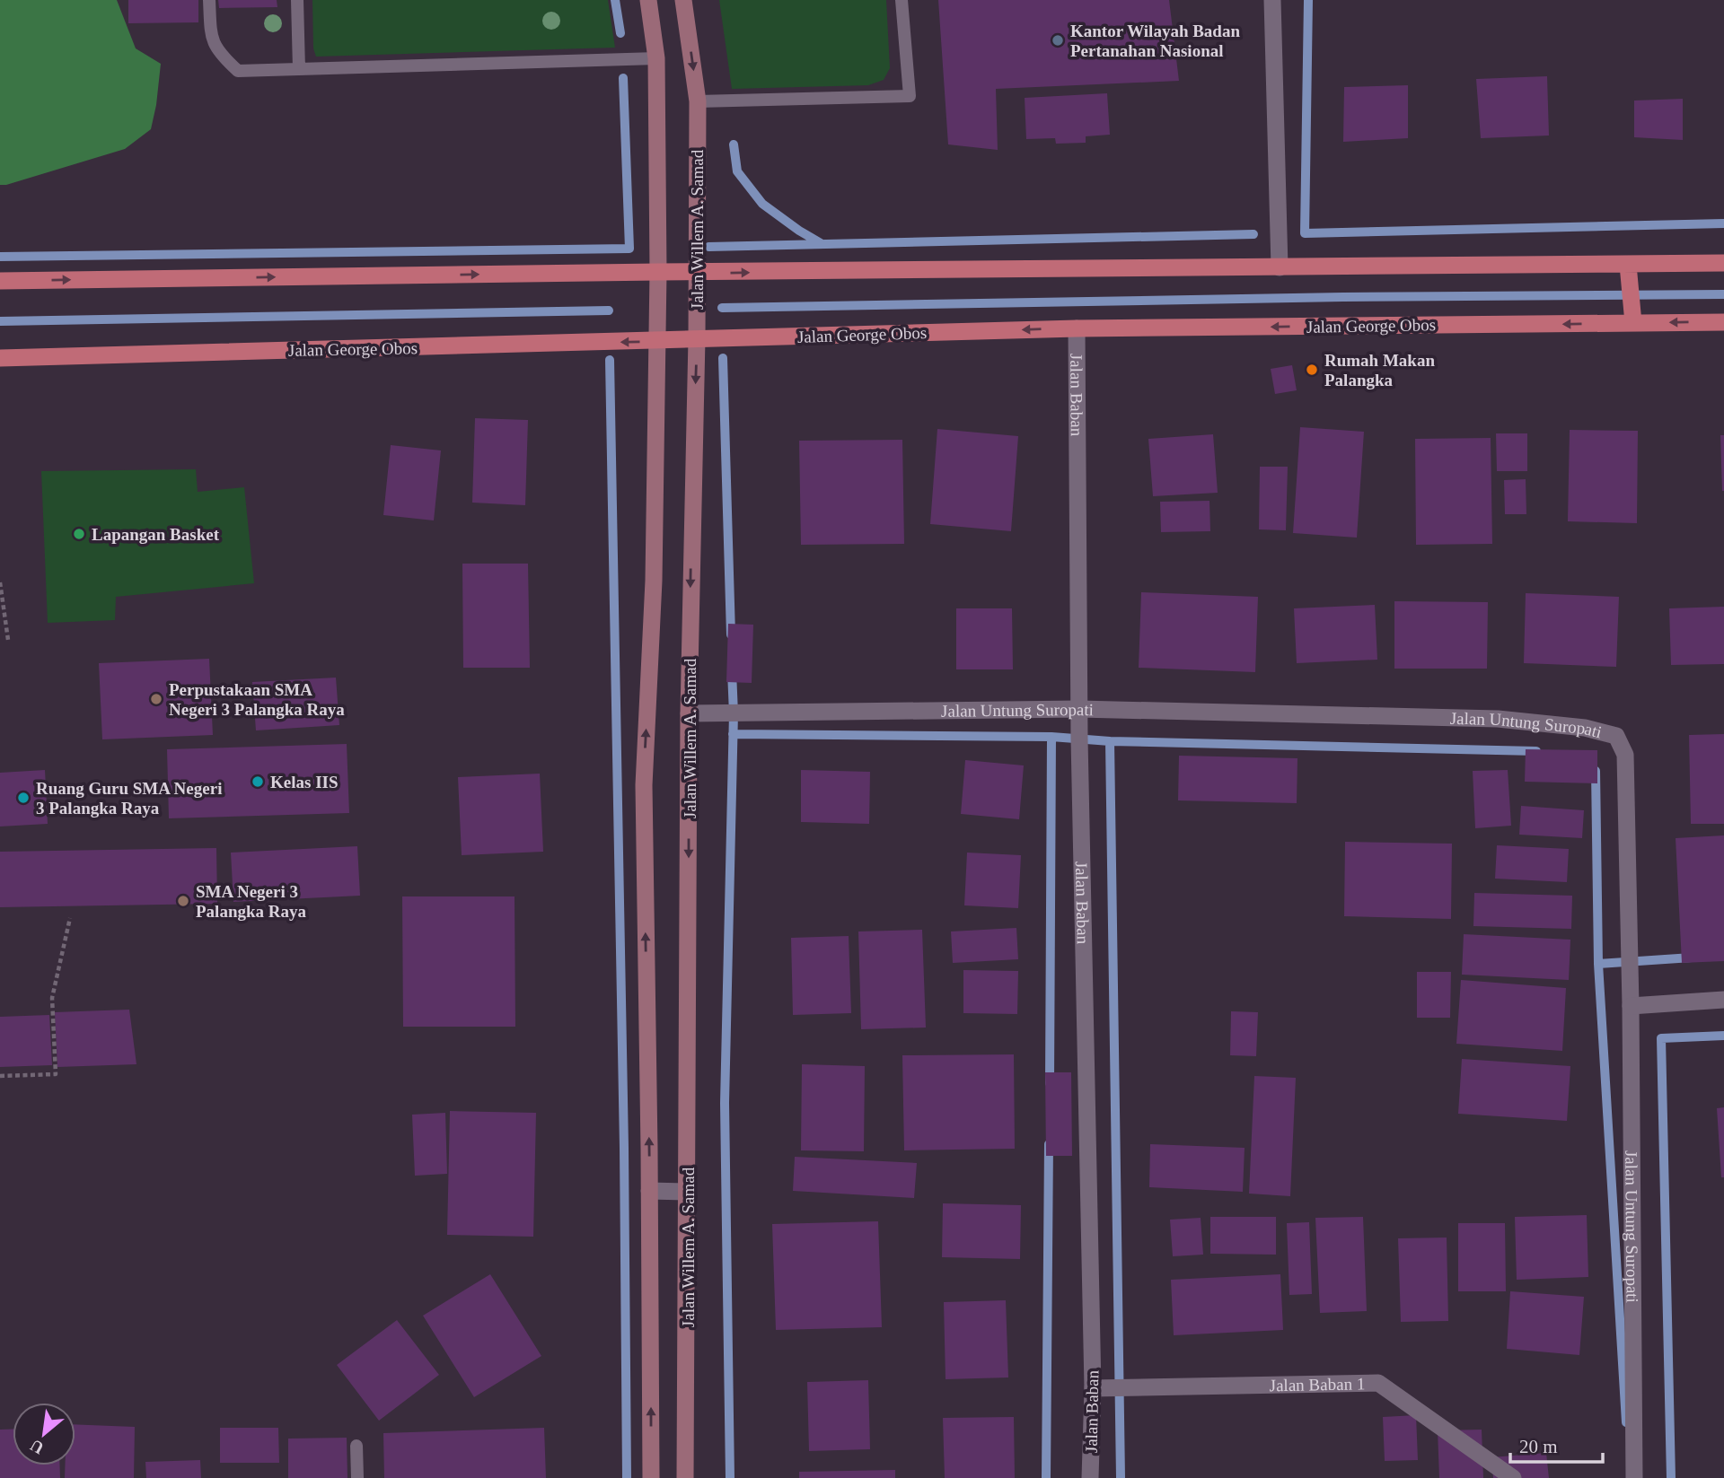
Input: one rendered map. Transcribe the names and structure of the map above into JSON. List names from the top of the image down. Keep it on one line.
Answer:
{"streets":{"main road":["Jalan Willem A. Samad","Jalan George Obos"],"street":["Jalan Baban","Jalan Untung Suropati","Jalan Baban 1"]},"crossings":[["Jalan Willem A. Samad","Jalan George Obos"],["Jalan Willem A. Samad","Jalan Untung Suropati"],["Jalan George Obos","Jalan Baban"],["Jalan Baban","Jalan Untung Suropati"],["Jalan Baban","Jalan Baban 1"]],"places":["Kantor Wilayah Badan Pertanahan Nasional","Rumah Makan Palangka","Lapangan Basket","Perpustakaan SMA Negeri 3 Palangka Raya","Kelas IIS","Ruang Guru SMA Negeri 3 Palangka Raya","SMA Negeri 3 Palangka Raya"],"scale_bar":"20 m","north":"bottom left"}
